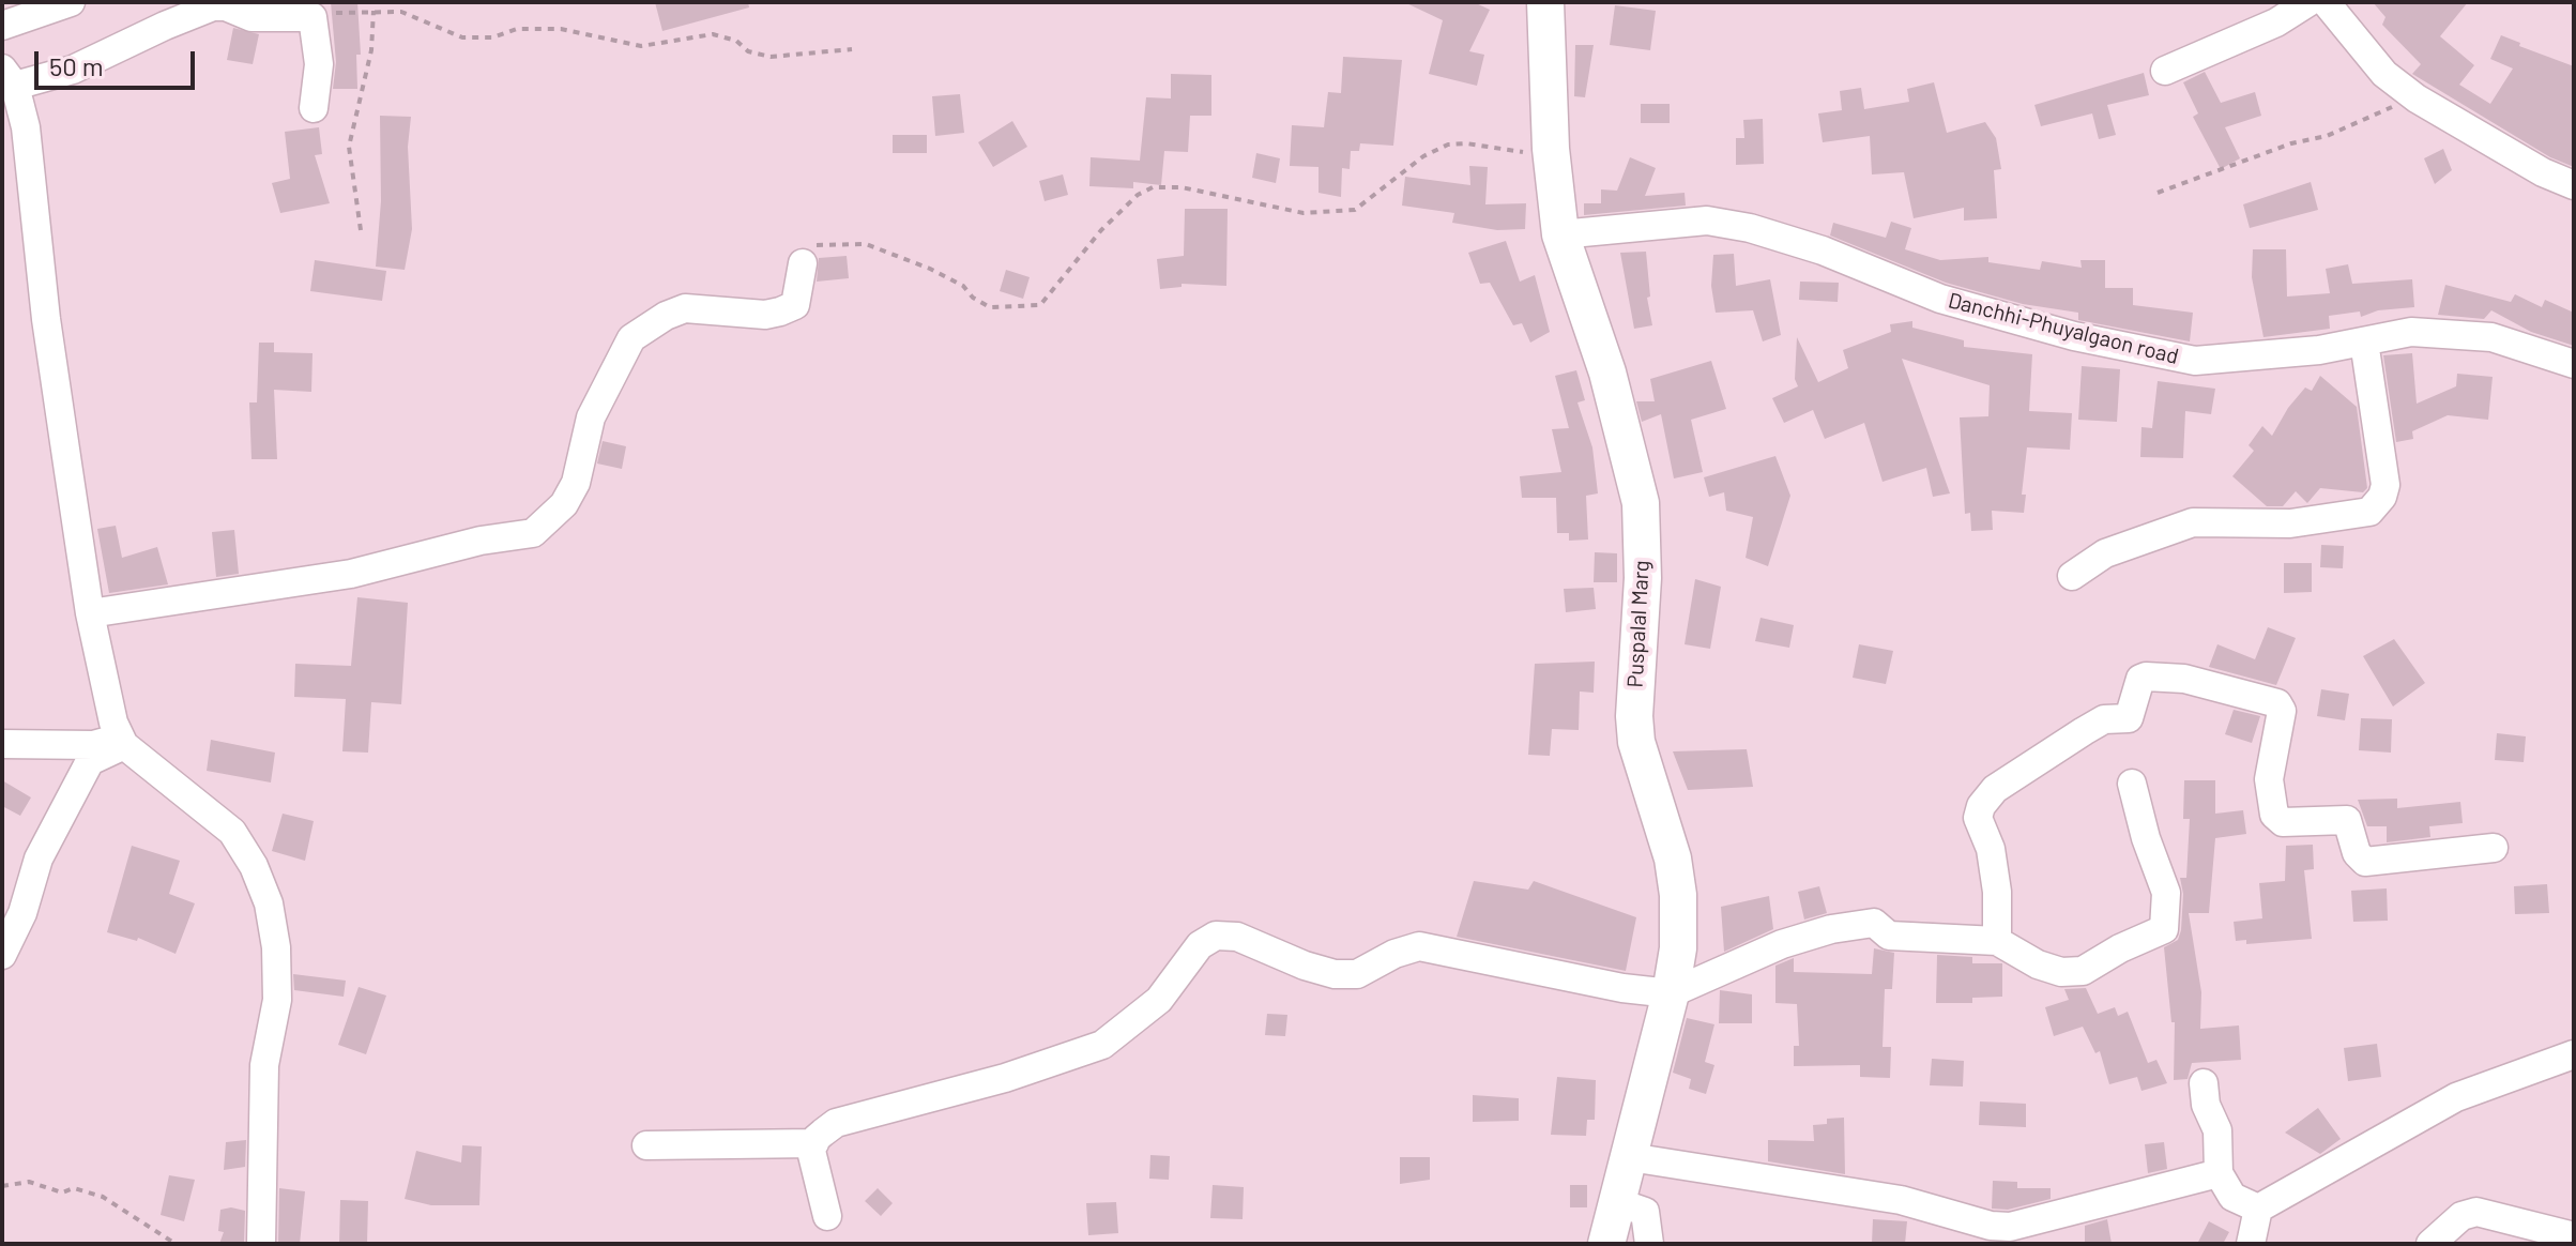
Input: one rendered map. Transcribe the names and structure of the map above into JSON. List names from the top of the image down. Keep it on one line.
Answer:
{"streets":{"main road":["Puspalal Marg"],"street":["Danchhi-Phuyalgaon road"]},"crossings":[["Danchhi-Phuyalgaon road","Puspalal Marg"]],"scale_bar":"50 m"}
